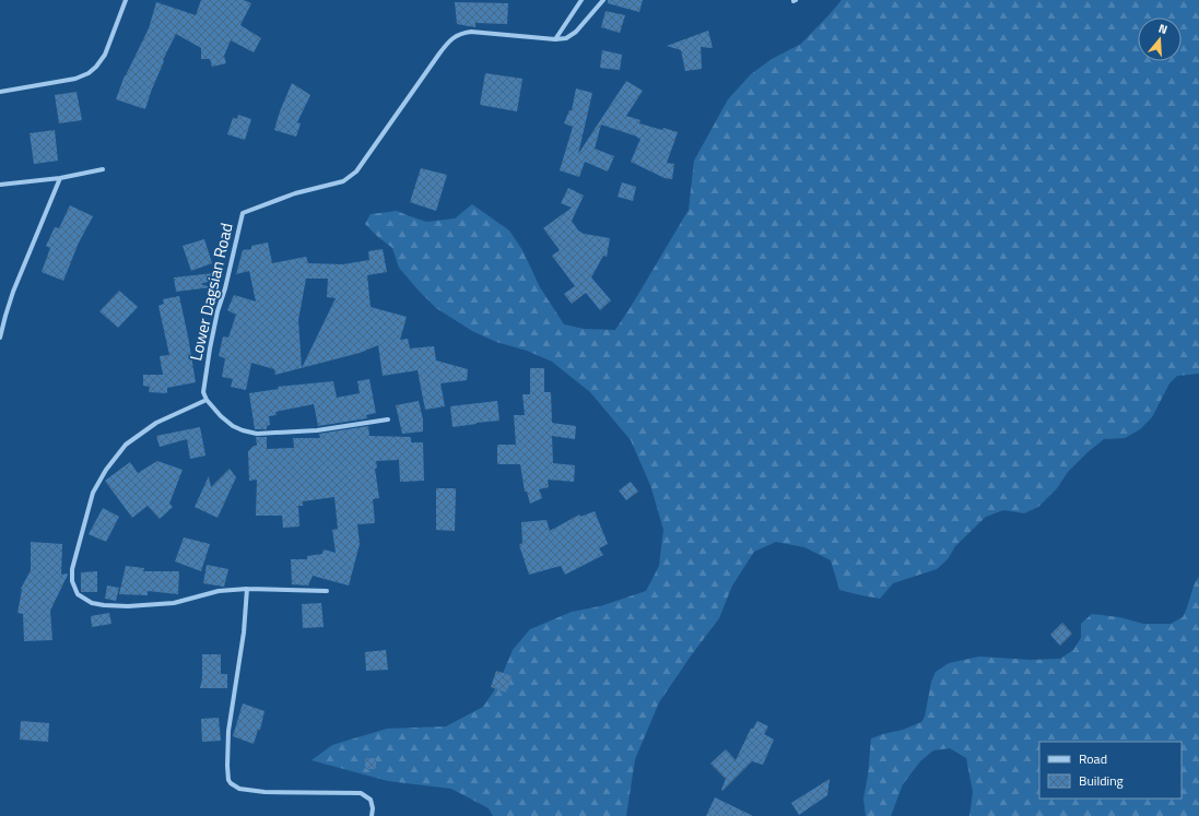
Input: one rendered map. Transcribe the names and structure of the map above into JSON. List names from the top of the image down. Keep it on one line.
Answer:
{"streets":{"street":["Lower Dagsian Road"]},"legend":["Road","Building"],"north":"top"}
